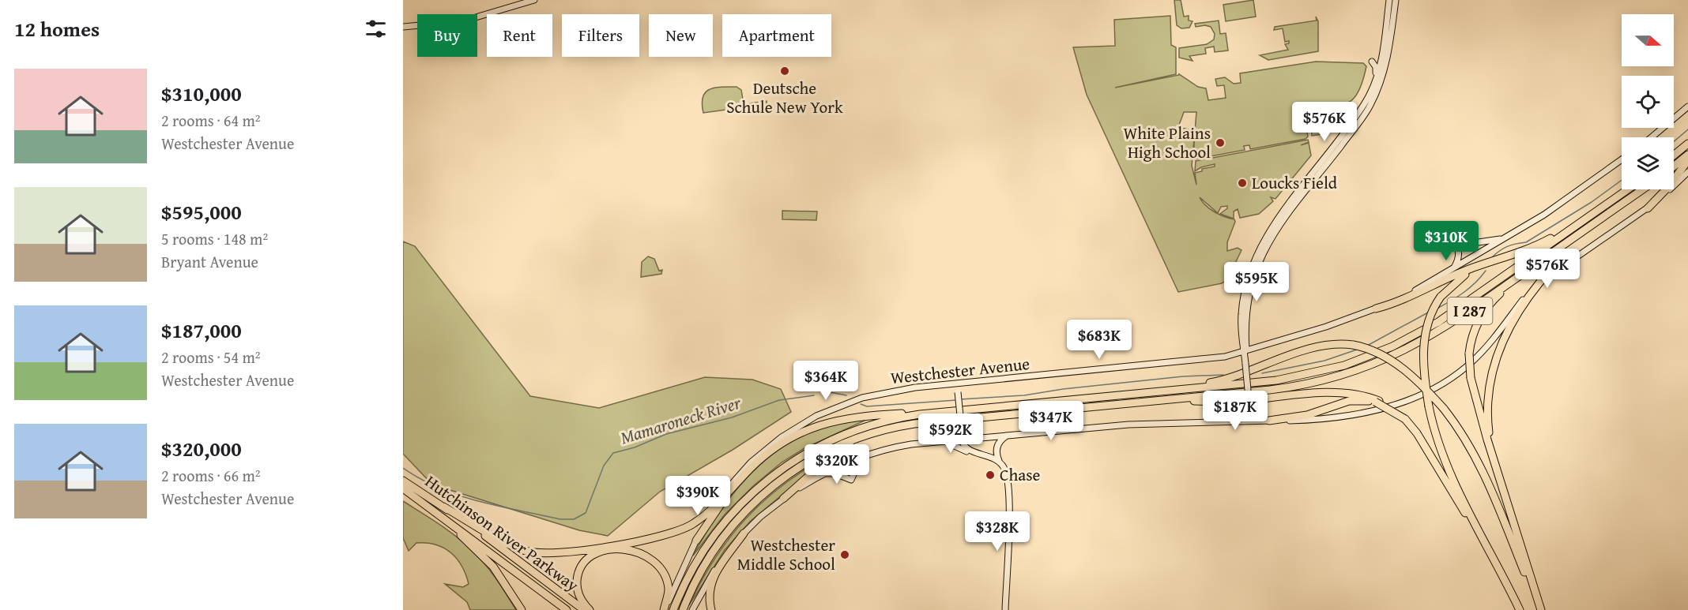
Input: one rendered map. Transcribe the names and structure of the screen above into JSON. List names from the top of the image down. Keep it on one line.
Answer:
{"streets":{"highway":["I 287","Hutchinson River Parkway"],"main road":["Westchester Avenue"]},"water":["Mamaroneck River"],"places":["Deutsche Schule New York","White Plains High School","Loucks Field","Chase","Westchester Middle School"],"north":"right","page":{"heading":"12 homes","chip":["Buy","Rent","Filters","New","Apartment"],"list":[{"name":"$310,000","note":"2 rooms · 64 m² · Westchester Avenue"},{"name":"$595,000","note":"5 rooms · 148 m² · Bryant Avenue"},{"name":"$187,000","note":"2 rooms · 54 m² · Westchester Avenue"},{"name":"$320,000","note":"2 rooms · 66 m² · Westchester Avenue"}],"price":["$576K","$310K","$576K","$595K","$683K","$364K","$187K","$347K","$592K","$320K","$390K","$328K"]}}
